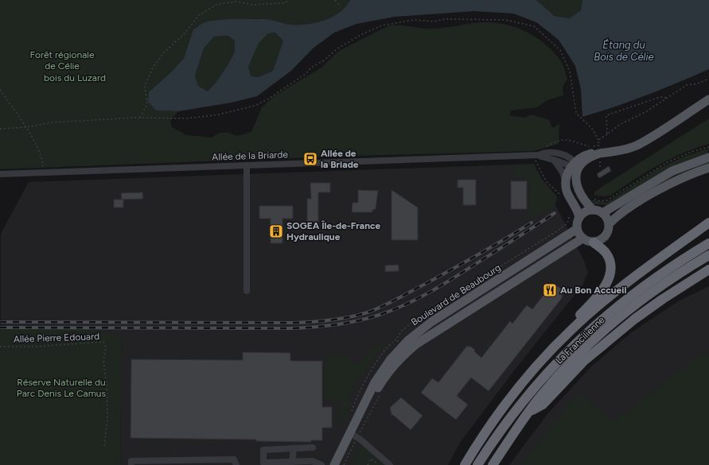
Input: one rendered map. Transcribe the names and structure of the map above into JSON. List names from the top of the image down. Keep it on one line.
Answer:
{"streets":{"highway":["La Francilienne"],"main road":["Boulevard de Beaubourg"],"street":["Allée de la Briarde"],"path":["Allée Pierre Edouard"]},"water":["Étang du Bois de Célie"],"parks":["Forêt régionale de Célie","bois du Luzard","Réserve Naturelle du Parc Denis Le Camus"],"places":{"bus stop":["Allée de la Briade"],"building":["SOGEA Île-de-France Hydraulique"],"restaurant":["Au Bon Accueil"]}}
